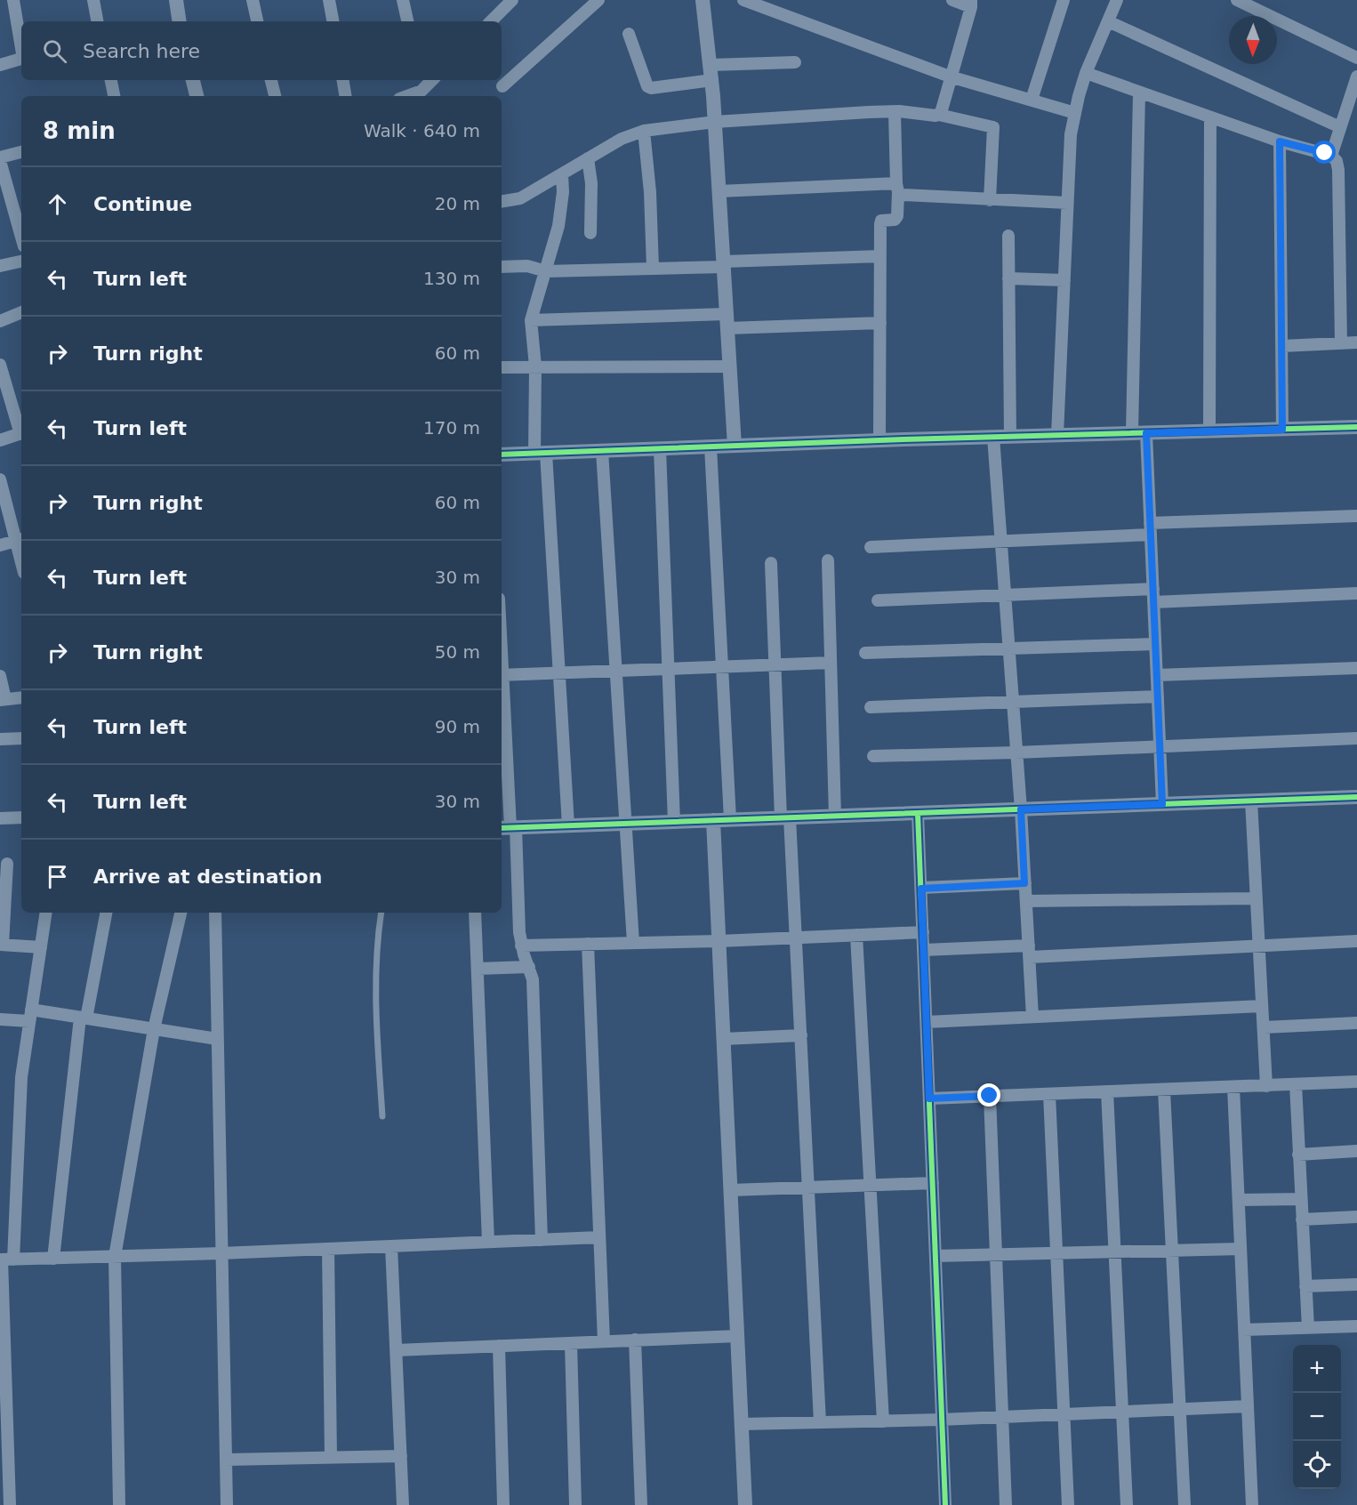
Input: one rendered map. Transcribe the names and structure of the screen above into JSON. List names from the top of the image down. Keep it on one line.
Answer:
{"north":"bottom","page":{"search":"Search here","heading":["8 min","Walk · 640 m"],"list":[["Continue","20 m"],["Turn left","130 m"],["Turn right","60 m"],["Turn left","170 m"],["Turn right","60 m"],["Turn left","30 m"],["Turn right","50 m"],["Turn left","90 m"],["Turn left","30 m"],"Arrive at destination"],"map_buttons":["+","−"]}}
